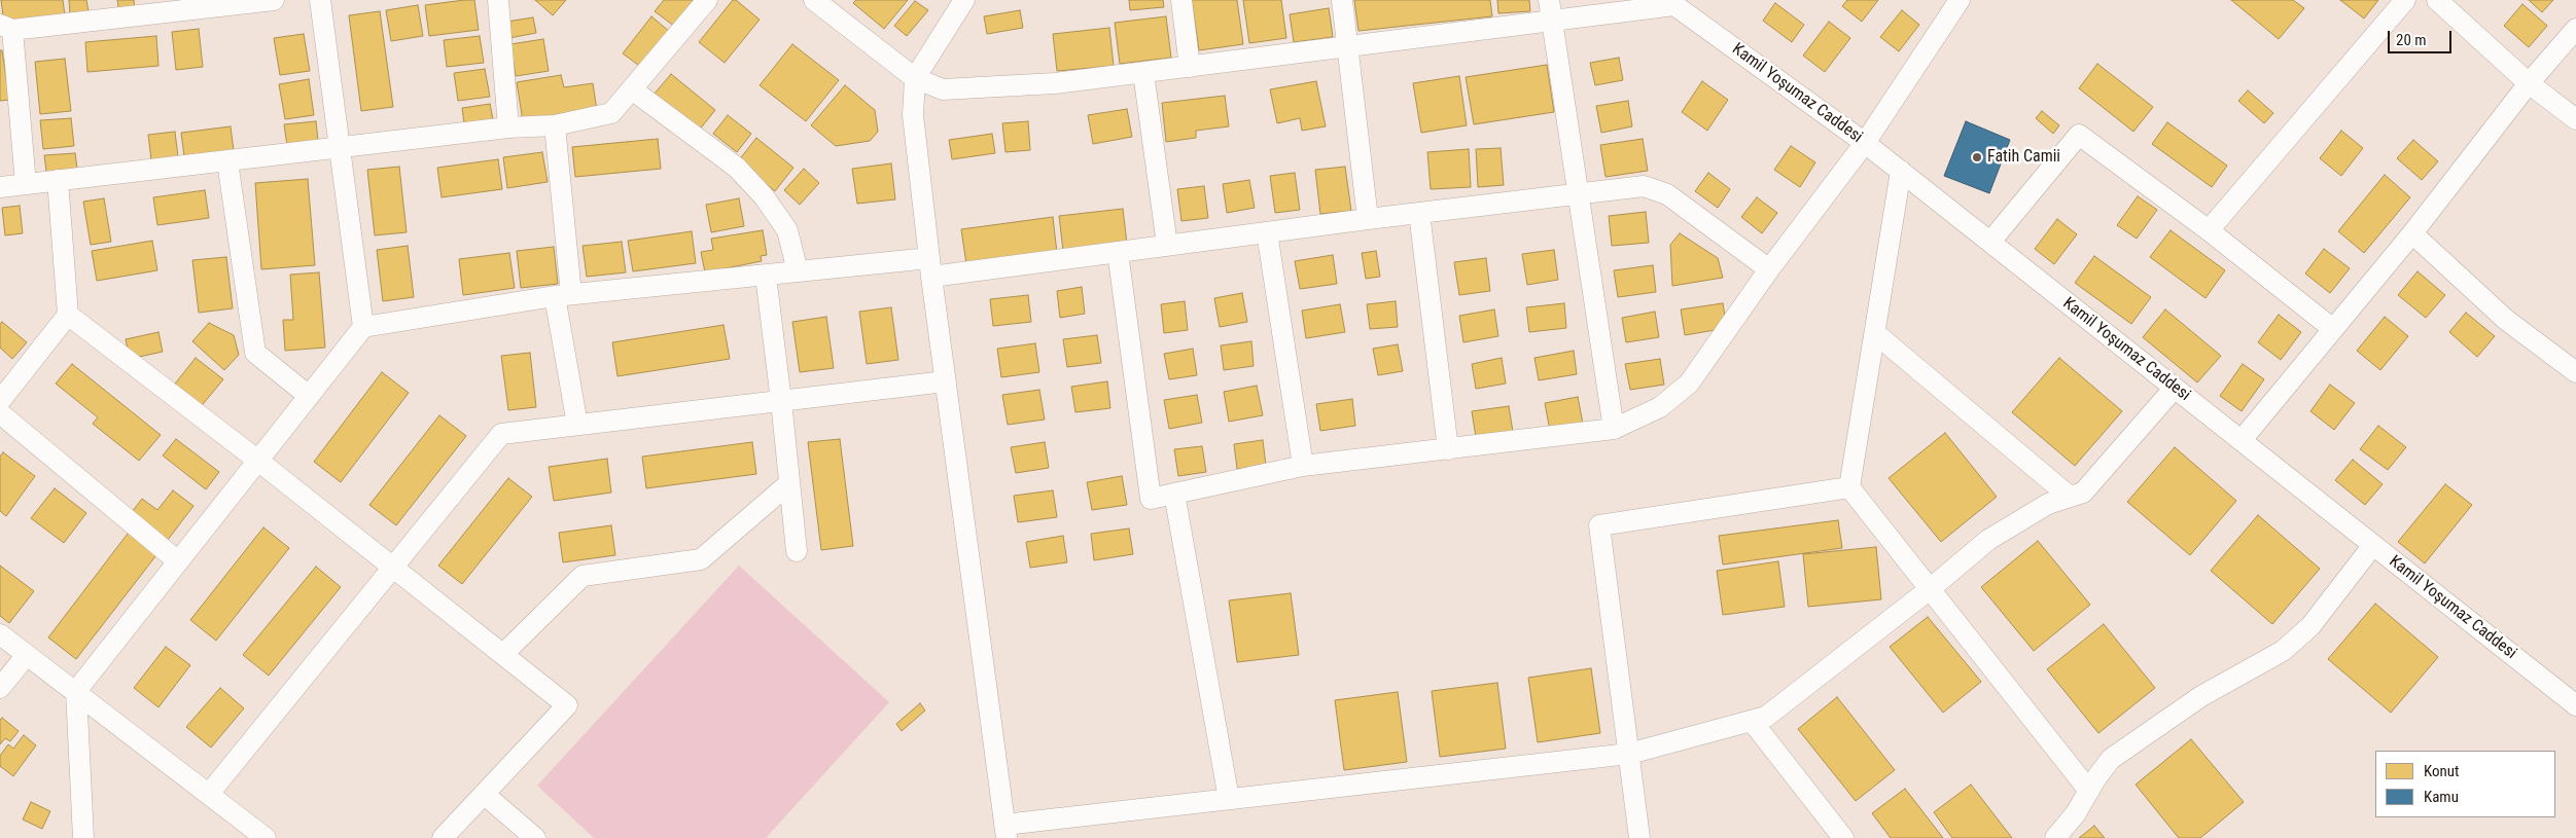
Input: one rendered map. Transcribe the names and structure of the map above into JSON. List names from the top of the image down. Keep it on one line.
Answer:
{"streets":{"street":["Kamil Yoşumaz Caddesi"]},"places":["Fatih Camii"],"legend":["Konut","Kamu"],"scale_bar":"20 m"}
